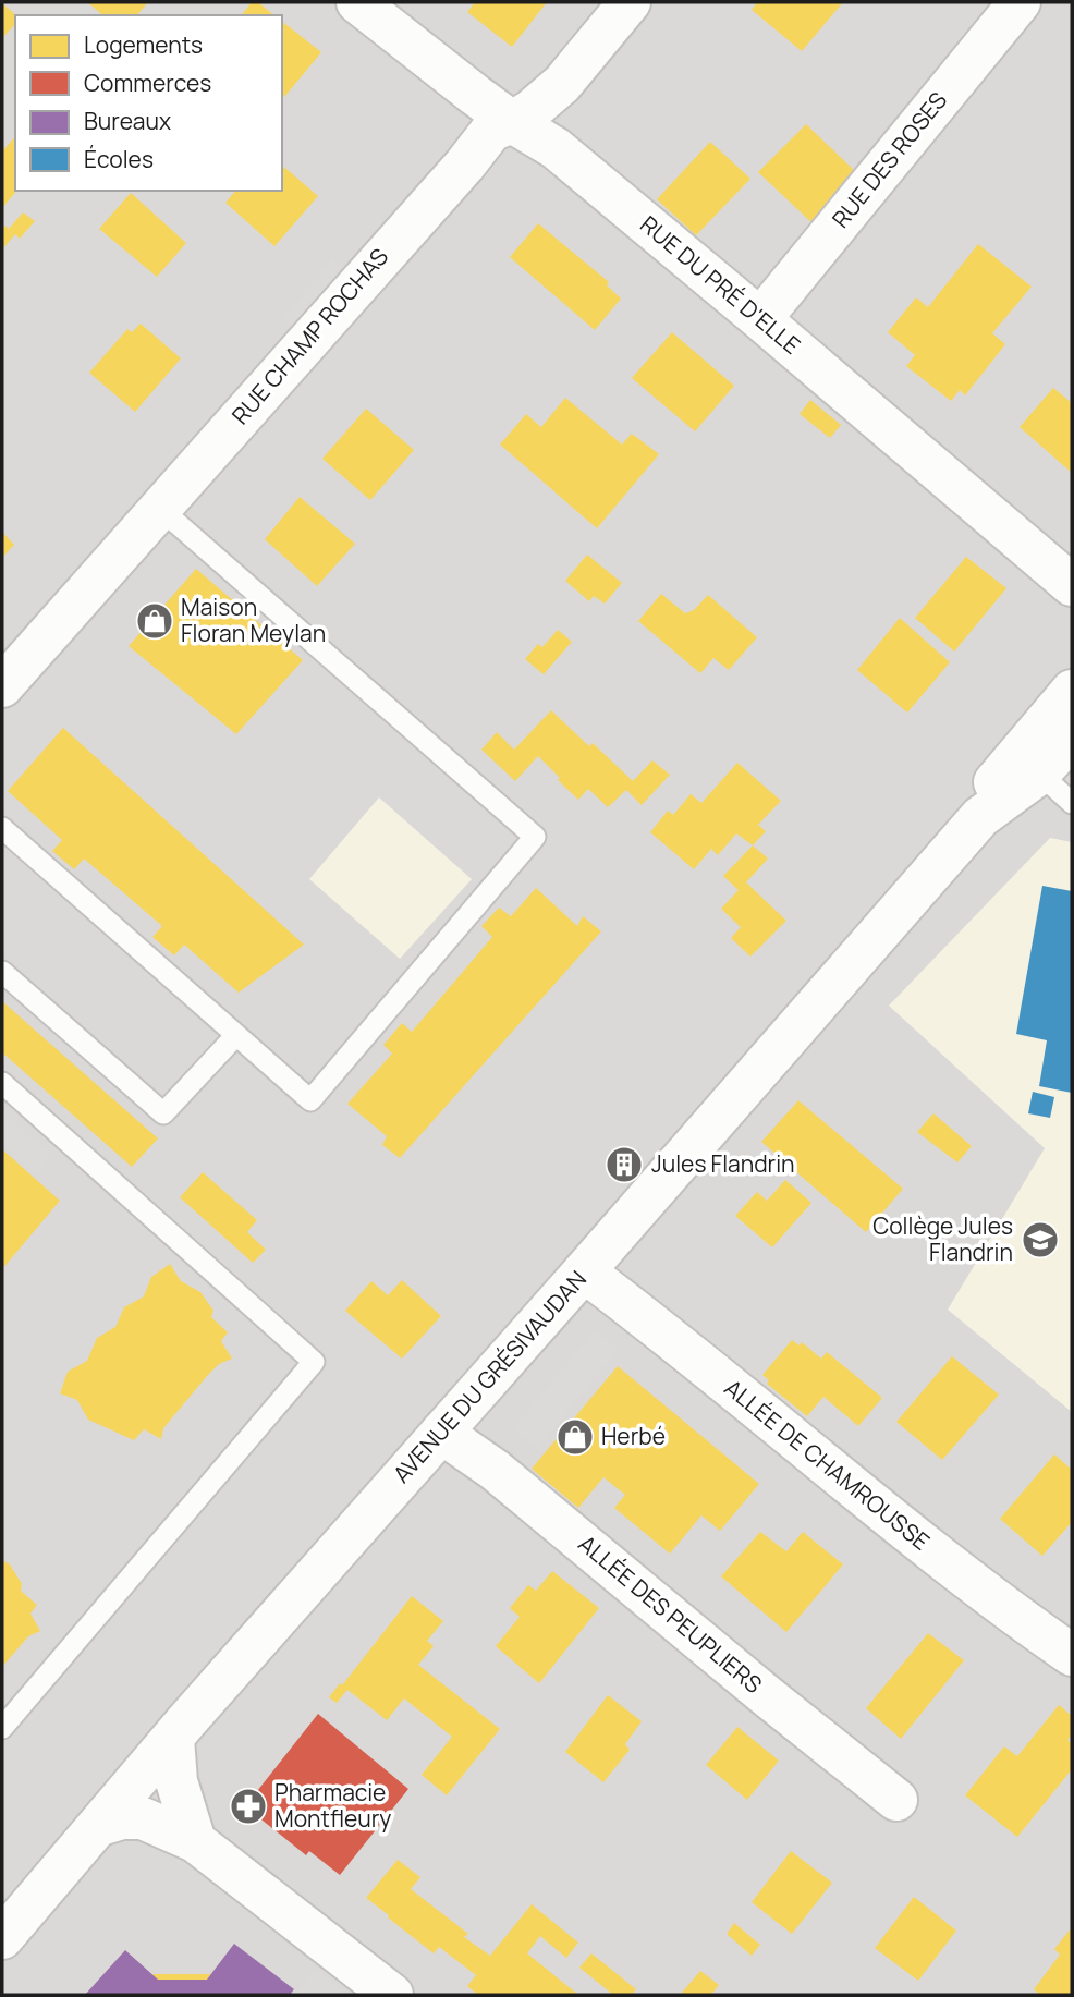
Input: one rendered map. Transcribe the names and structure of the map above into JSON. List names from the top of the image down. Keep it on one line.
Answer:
{"streets":{"street":["RUE DES ROSES","RUE DU PRÉ D'ELLE","RUE CHAMP ROCHAS","AVENUE DU GRÉSIVAUDAN","ALLÉE DE CHAMROUSSE","ALLÉE DES PEUPLIERS"]},"crossings":[["RUE DES ROSES","RUE DU PRÉ D'ELLE"],["RUE DU PRÉ D'ELLE","RUE CHAMP ROCHAS"],["AVENUE DU GRÉSIVAUDAN","ALLÉE DE CHAMROUSSE"],["AVENUE DU GRÉSIVAUDAN","ALLÉE DES PEUPLIERS"]],"places":{"shop":["Maison Floran Meylan","Herbé"],"building":["Jules Flandrin"],"school or university":["Collège Jules Flandrin"],"pharmacy":["Pharmacie Montfleury"]},"legend":["Logements","Commerces","Bureaux","Écoles"]}
